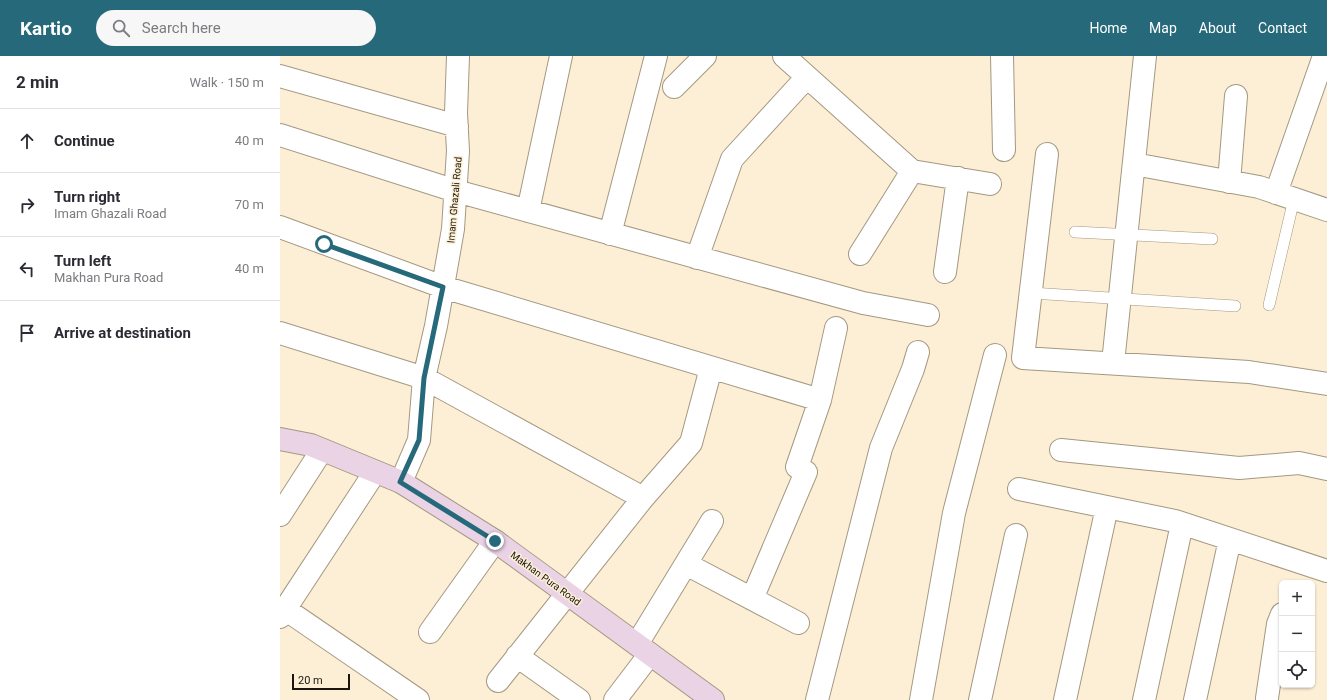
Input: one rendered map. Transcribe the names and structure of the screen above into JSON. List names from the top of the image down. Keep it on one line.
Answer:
{"streets":{"street":["Imam Ghazali Road","Makhan Pura Road"]},"crossings":[["Imam Ghazali Road","Makhan Pura Road"]],"scale_bar":"20 m","page":{"header":"Kartio","search":"Search here","nav":["Home","Map","About","Contact"],"heading":["2 min","Walk · 150 m"],"list":[["Continue","40 m"],["Turn right","Imam Ghazali Road","70 m"],["Turn left","Makhan Pura Road","40 m"],"Arrive at destination"],"map_buttons":["+","−"],"scale":"20 m"}}
